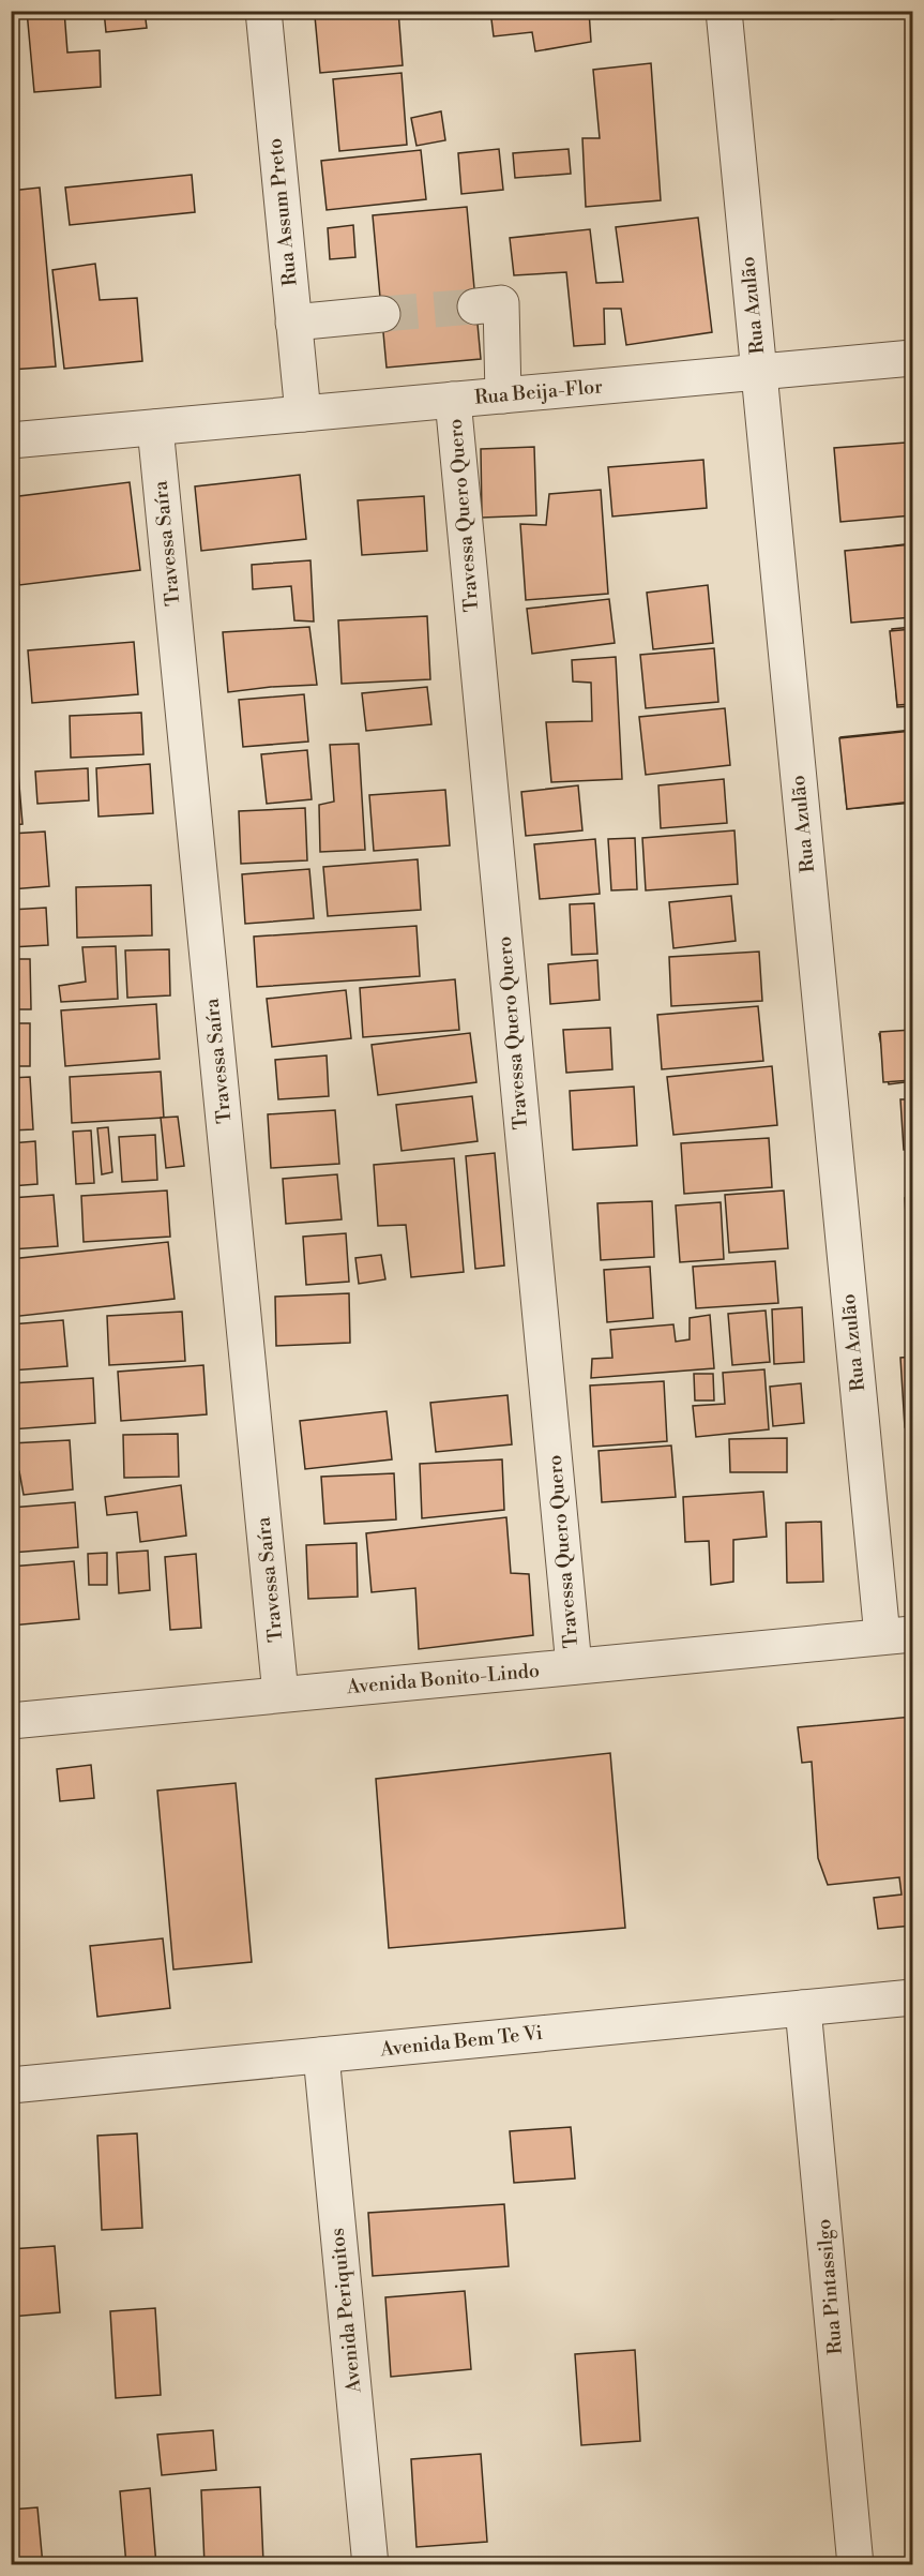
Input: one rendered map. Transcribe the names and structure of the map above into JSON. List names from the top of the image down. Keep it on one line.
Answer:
{"streets":{"street":["Rua Assum Preto","Rua Azulão","Rua Beija-Flor","Travessa Quero Quero","Travessa Saíra","Avenida Bonito-Lindo","Avenida Bem Te Vi","Rua Pintassilgo","Avenida Periquitos"]},"crossings":[["Rua Assum Preto","Rua Beija-Flor"],["Rua Azulão","Rua Beija-Flor"],["Rua Azulão","Avenida Bonito-Lindo"],["Rua Beija-Flor","Travessa Quero Quero"],["Rua Beija-Flor","Travessa Saíra"],["Travessa Quero Quero","Avenida Bonito-Lindo"],["Travessa Saíra","Avenida Bonito-Lindo"],["Avenida Bem Te Vi","Rua Pintassilgo"],["Avenida Bem Te Vi","Avenida Periquitos"]]}
